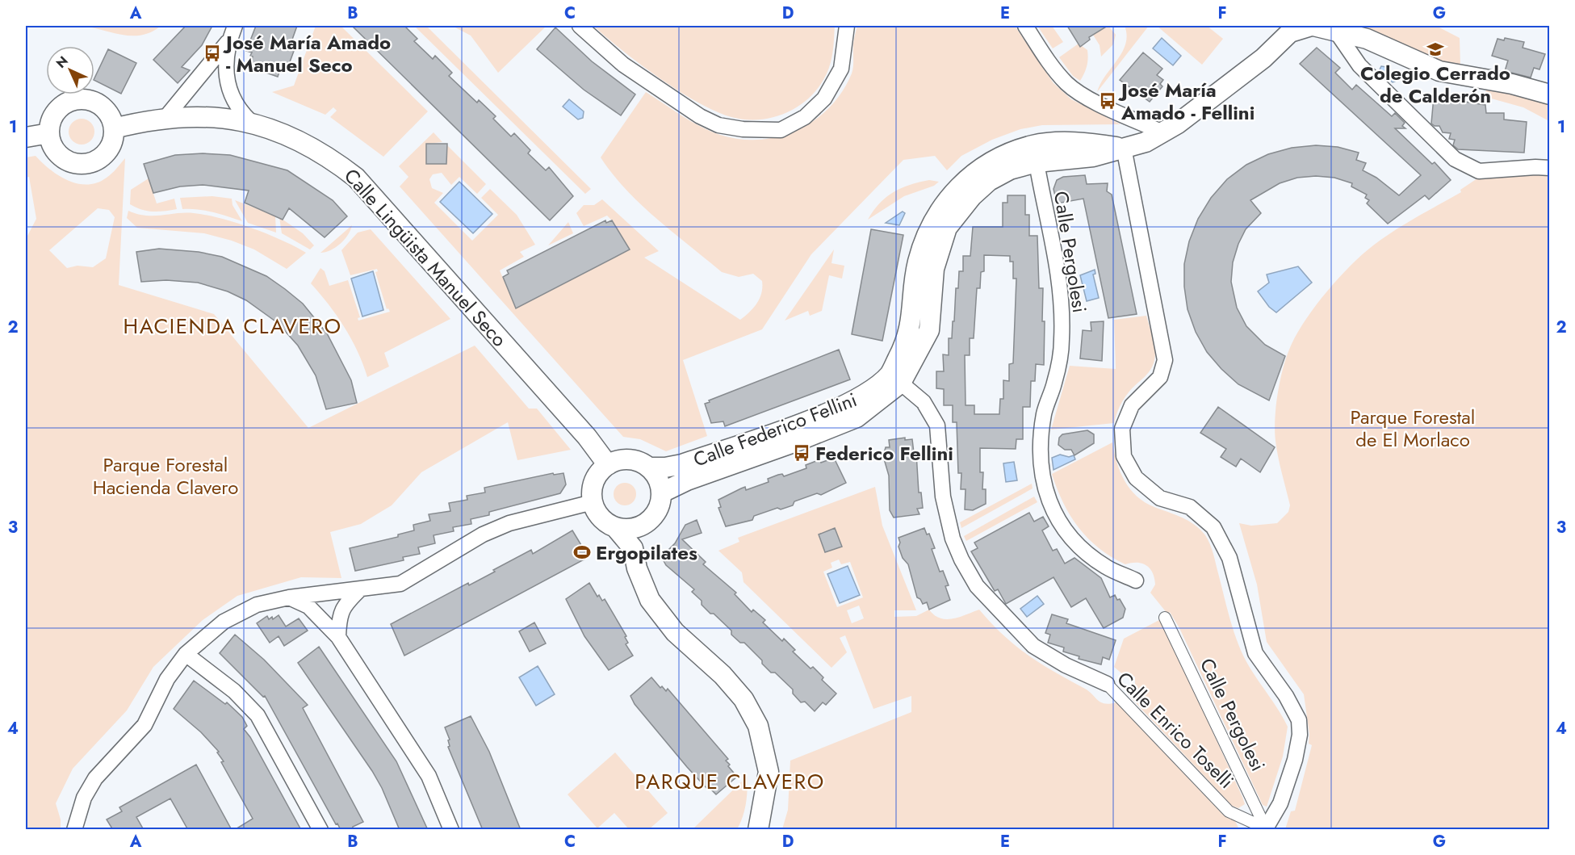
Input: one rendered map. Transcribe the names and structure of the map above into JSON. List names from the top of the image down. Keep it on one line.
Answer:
{"streets":{"street":["Calle Pergolesi","Calle Lingüista Manuel Seco","Calle Federico Fellini","Calle Enrico Toselli"]},"crossings":[["Calle Pergolesi","Calle Federico Fellini"],["Calle Pergolesi","Calle Enrico Toselli"],["Calle Lingüista Manuel Seco","Calle Federico Fellini"],["Calle Federico Fellini","Calle Enrico Toselli"]],"districts":["HACIENDA CLAVERO","PARQUE CLAVERO"],"parks":["Parque Forestal de El Morlaco","Parque Forestal Hacienda Clavero"],"places":{"school or university":["Colegio Cerrado de Calderón"],"bus stop":["José María Amado - Manuel Seco","José María Amado - Fellini","Federico Fellini"],"sports":["Ergopilates"]},"north":"top left","grid":{"columns":["A","B","C","D","E","F","G"],"rows":["1","2","3","4"]}}
